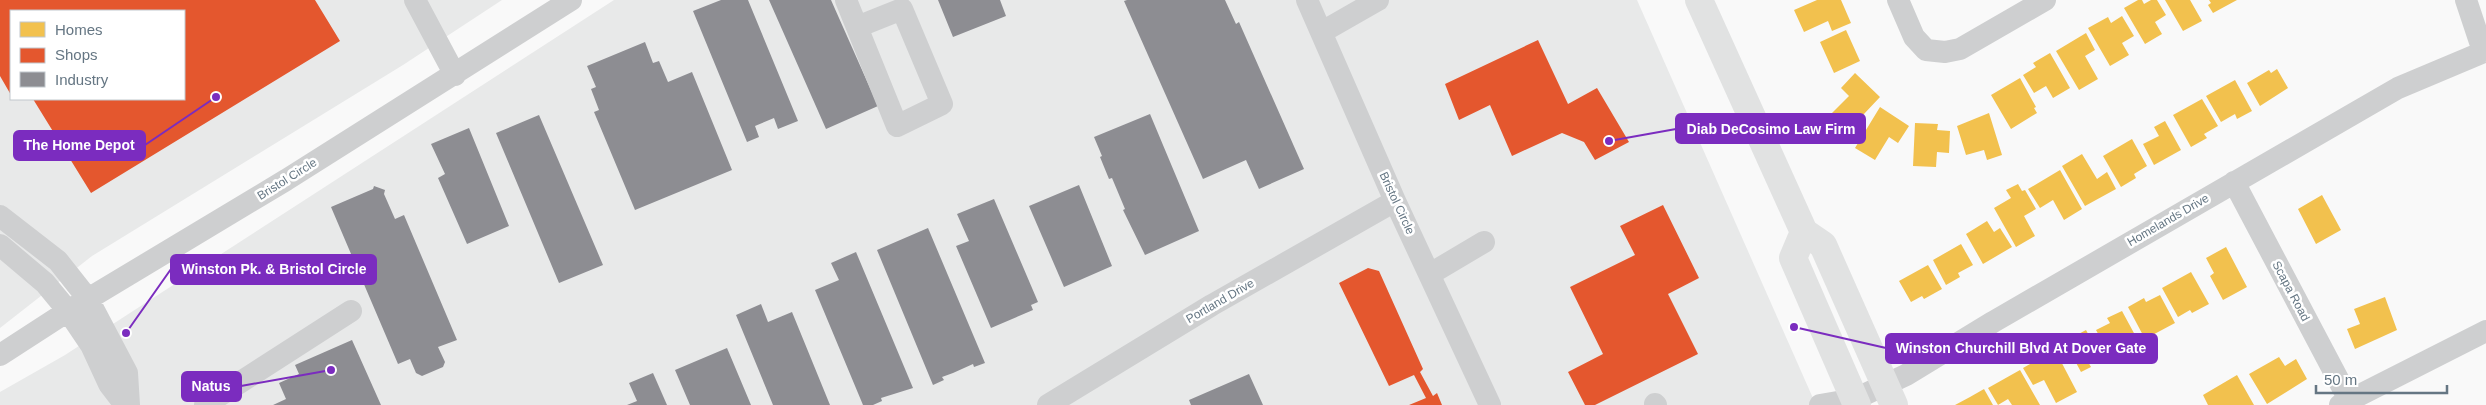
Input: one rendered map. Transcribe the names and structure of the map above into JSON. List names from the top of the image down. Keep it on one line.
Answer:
{"streets":{"street":["Bristol Circle","Homelands Drive","Scapa Road","Portland Drive"]},"crossings":[["Bristol Circle","Portland Drive"],["Homelands Drive","Scapa Road"]],"places":["The Home Depot","Diab DeCosimo Law Firm","Winston Churchill Blvd At Dover Gate","Winston Pk. & Bristol Circle","Natus"],"legend":["Homes","Shops","Industry"],"scale_bar":"50 m"}
